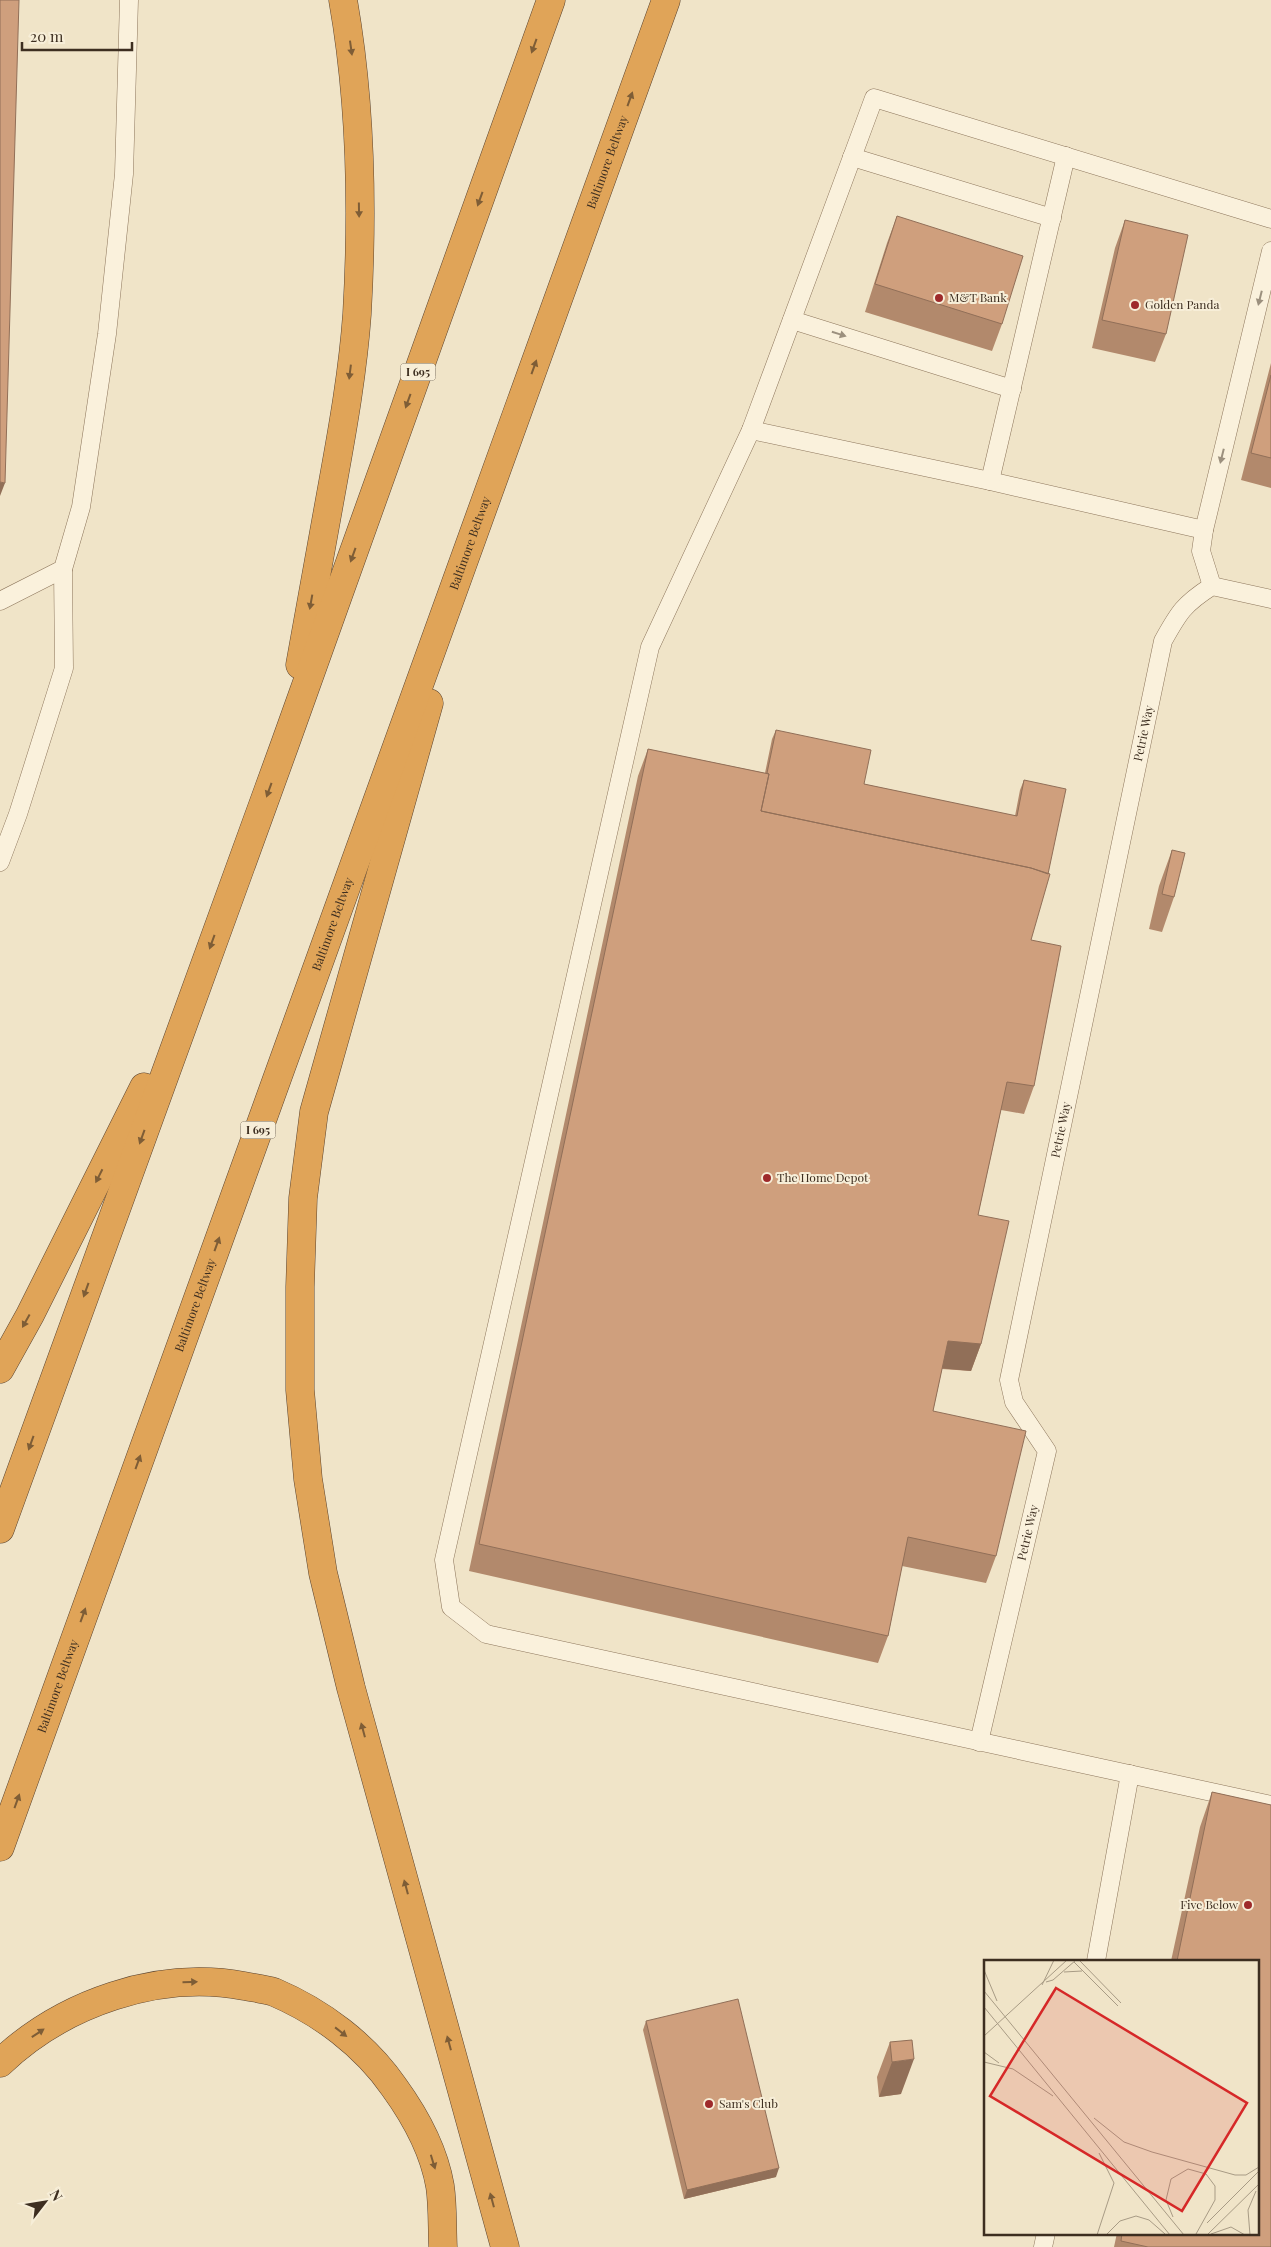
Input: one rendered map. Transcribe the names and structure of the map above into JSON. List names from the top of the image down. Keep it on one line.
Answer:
{"streets":{"highway":["Baltimore Beltway","I 695"],"lane":["Petrie Way"]},"places":["M&T Bank","Golden Panda","The Home Depot","Five Below","Sam's Club"],"scale_bar":"20 m","north":"top right"}
